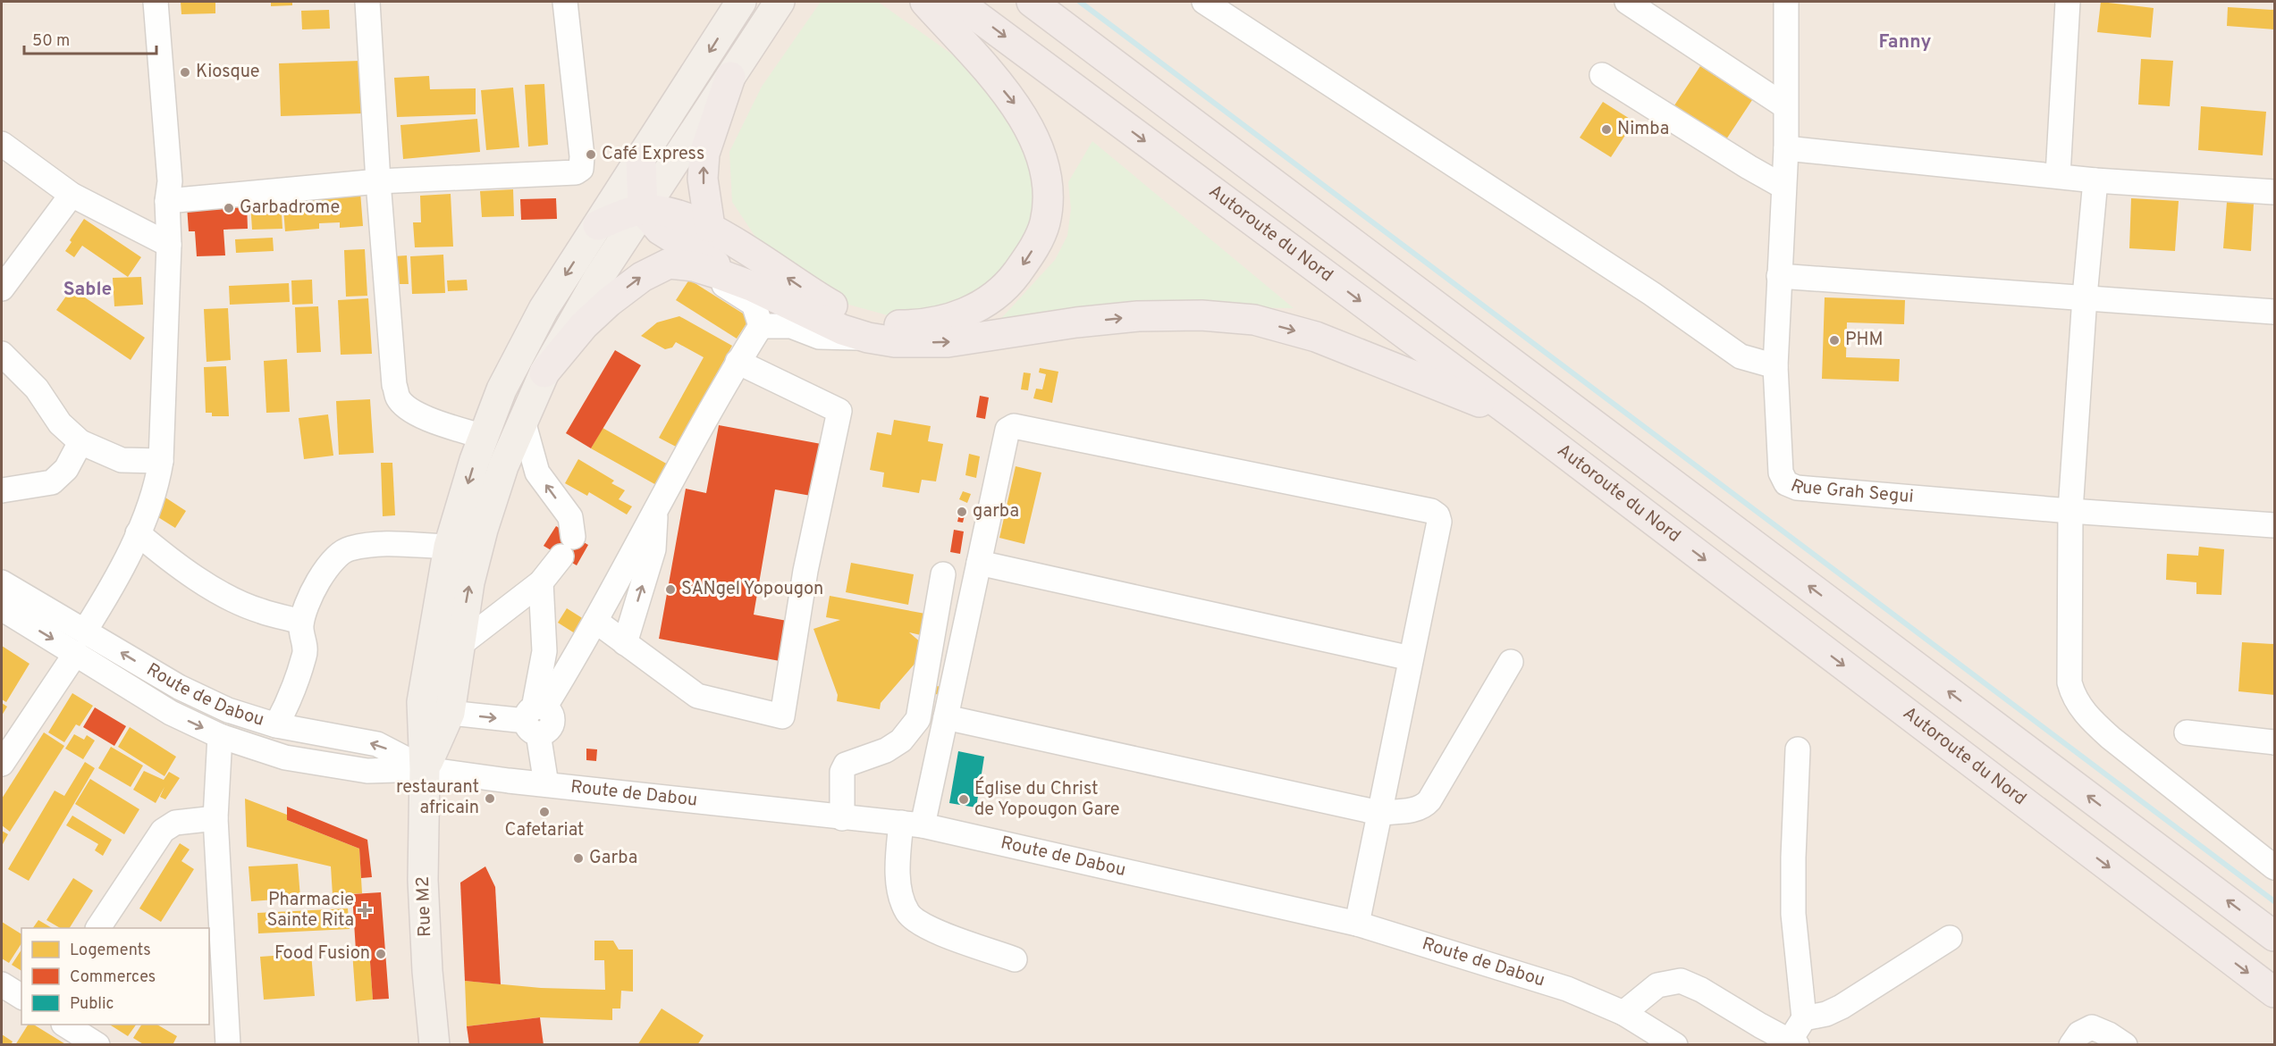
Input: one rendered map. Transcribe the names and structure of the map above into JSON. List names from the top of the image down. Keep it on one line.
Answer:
{"streets":{"highway":["Autoroute du Nord"],"main road":["Rue M2"],"street":["Rue Grah Segui","Route de Dabou"]},"crossings":[["Route de Dabou","Rue M2"]],"districts":["Fanny","Sable"],"places":{"other":["Kiosque","Nimba","Café Express","Garbadrome","PHM","garba","SANgel Yopougon","restaurant africain","Église du Christ de Yopougon Gare","Cafetariat","Garba","Food Fusion"],"health":["Pharmacie Sainte Rita"]},"legend":["Logements","Commerces","Public"],"scale_bar":"50 m"}
